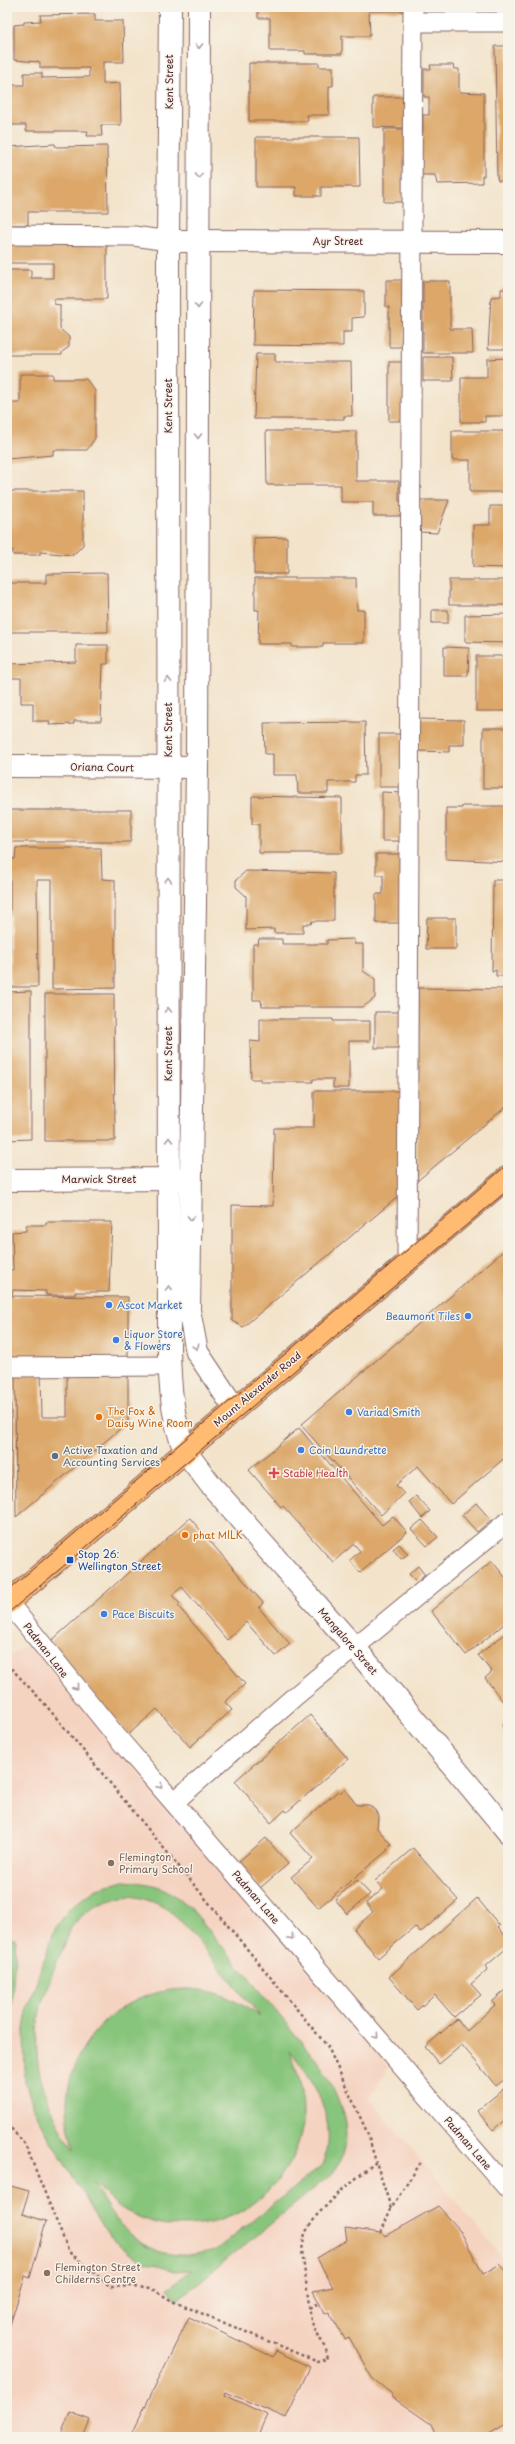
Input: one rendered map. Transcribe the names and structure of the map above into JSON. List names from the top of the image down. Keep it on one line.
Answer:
{"streets":{"main road":["Mount Alexander Road"],"street":["Kent Street","Ayr Street","Oriana Court","Marwick Street","Mangalore Street"],"lane":["Padman Lane"]},"crossings":[["Kent Street","Ayr Street"],["Kent Street","Oriana Court"],["Kent Street","Marwick Street"],["Kent Street","Mount Alexander Road"],["Kent Street","Mangalore Street"],["Mount Alexander Road","Mangalore Street"],["Mount Alexander Road","Padman Lane"]],"one_way":["Padman Lane"],"places":{"other":["Ascot Market","Beaumont Tiles","Liquor Store & Flowers","Variad Smith","The Fox & Daisy Wine Room","Coin Laundrette","Active Taxation and Accounting Services","phat MILK","Pace Biscuits","Flemington Primary School","Flemington Street Childerns Centre"],"health":["Stable Health"],"transit":["Stop 26: Wellington Street"]}}
